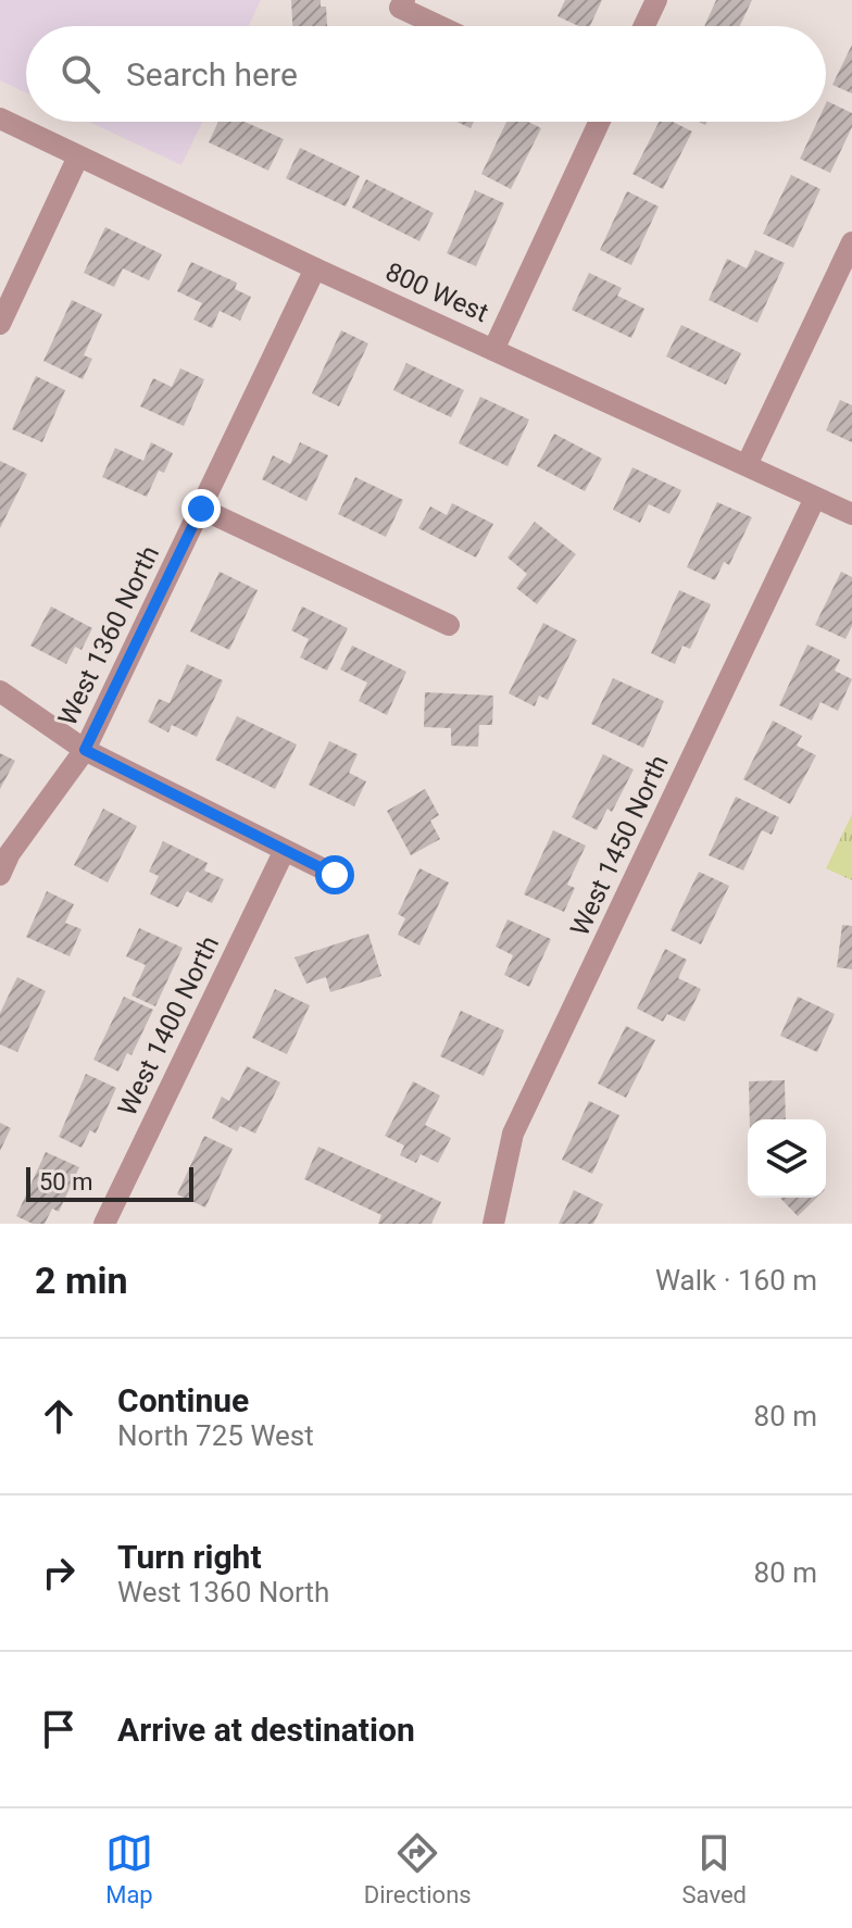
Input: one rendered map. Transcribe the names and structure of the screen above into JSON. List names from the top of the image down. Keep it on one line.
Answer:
{"streets":{"street":["800 West","West 1360 North","West 1450 North","West 1400 North"]},"crossings":[["800 West","West 1360 North"],["800 West","West 1450 North"]],"scale_bar":"50 m","page":{"search":"Search here","scale":"50 m","heading":["2 min","Walk · 160 m"],"list":[["Continue","North 725 West","80 m"],["Turn right","West 1360 North","80 m"],"Arrive at destination"],"nav":["Map","Directions","Saved"]}}
